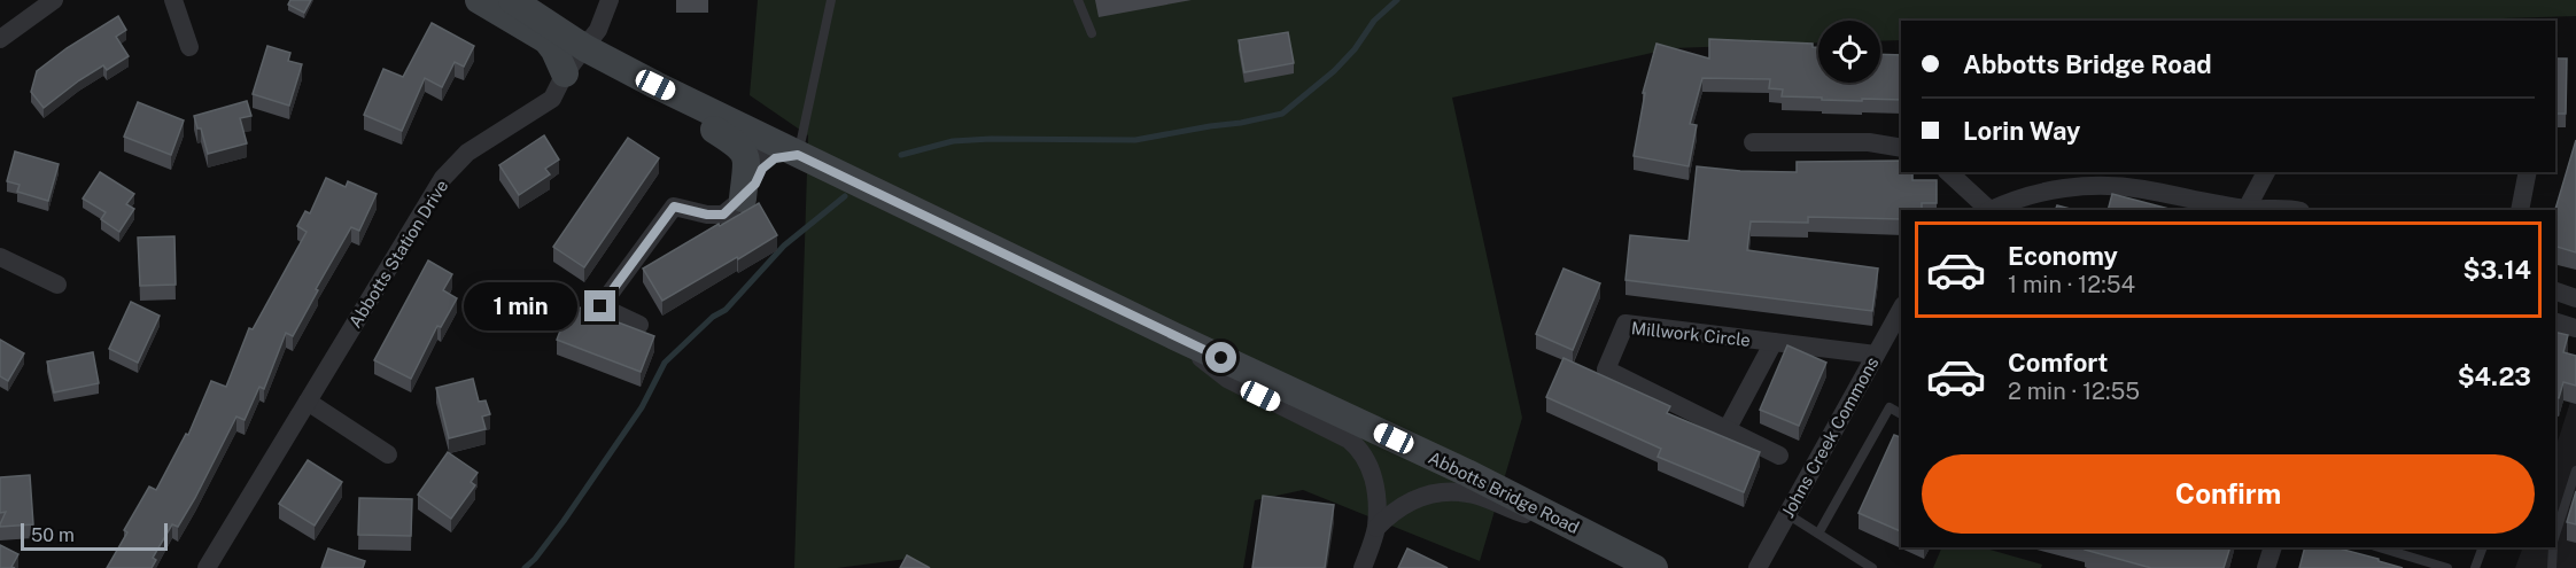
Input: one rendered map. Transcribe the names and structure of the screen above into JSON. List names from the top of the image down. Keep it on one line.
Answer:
{"streets":{"main road":["Abbotts Bridge Road"],"street":["Abbotts Station Drive","Millwork Circle","Johns Creek Commons"]},"crossings":[["Abbotts Station Drive","Abbotts Bridge Road"],["Millwork Circle","Johns Creek Commons"]],"scale_bar":"50 m","page":{"banner":["Abbotts Bridge Road","Lorin Way"],"list":[{"name":"Economy","note":"1 min · 12:54","value":"$3.14"},{"name":"Comfort","note":"2 min · 12:55","value":"$4.23"}],"bubble":"1 min","buttons":"Confirm","scale":"50 m"}}
